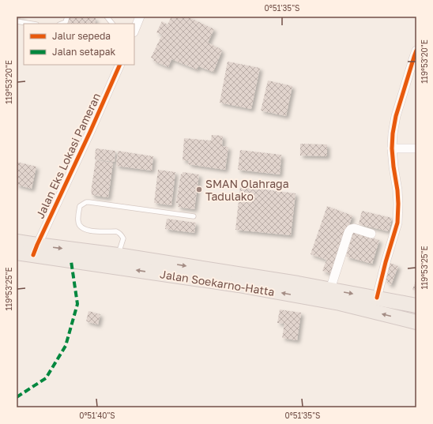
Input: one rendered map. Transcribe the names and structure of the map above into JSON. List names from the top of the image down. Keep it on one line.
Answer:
{"streets":{"main road":["Jalan Soekarno-Hatta"],"street":["Jalan Eks Lokasi Pameran"]},"crossings":[["Jalan Eks Lokasi Pameran","Jalan Soekarno-Hatta"]],"places":["SMAN Olahraga Tadulako"],"legend":["Jalur sepeda","Jalan setapak"],"coordinates":["0°51'35\"S","119°53'20\"E","119°53'25\"E","0°51'40\"S"]}
